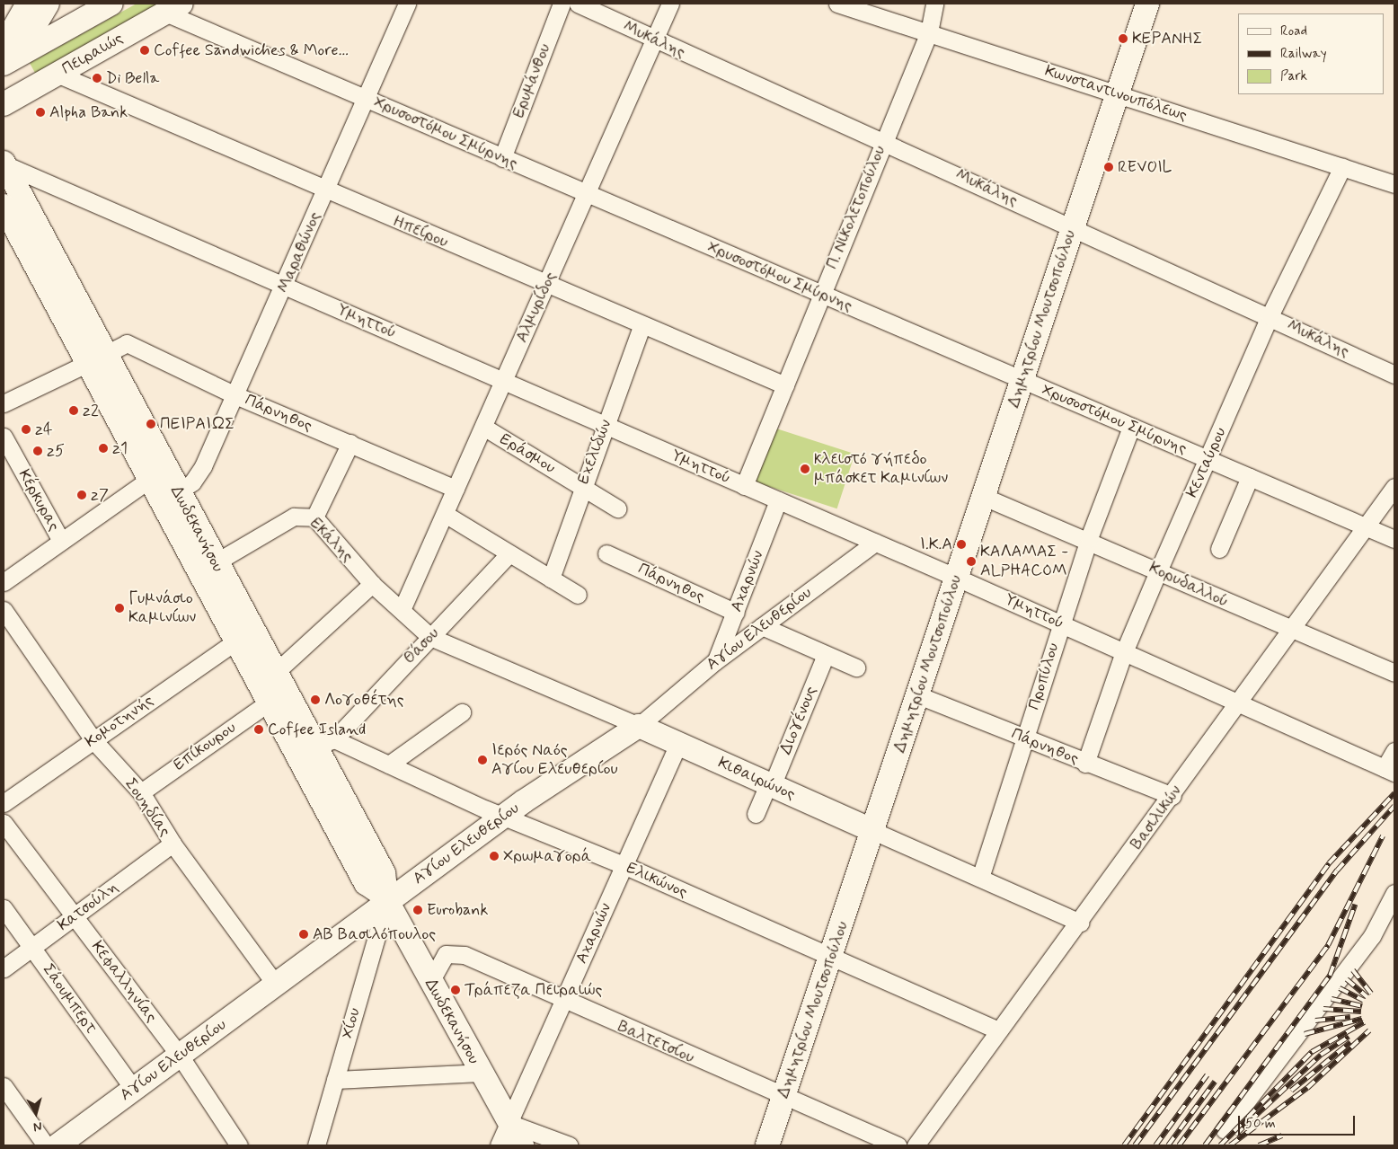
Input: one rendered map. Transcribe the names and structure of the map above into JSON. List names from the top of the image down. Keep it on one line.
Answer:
{"streets":{"street":["Μυκάλης","Πειραιώς","Ερυμάνθου","Κωνσταντινουπόλεως","Χρυσοστόμου Σμύρνης","Π. Νικολετοπούλου","Ηπείρου","Μαραθώνος","Αλμυρίδος","Δημητρίου Μουτσοπούλου","Υμηττού","Πάρνηθος","Εχελιδών","Εράσμου","Κενταύρου","Κέρκυρας","Δωδεκανήσου","Εκάλης","Αχαρνών","Κορυδαλλού","Αγίου Ελευθερίου","Θάσου","Προπύλου","Διογένους","Κομοτηνής","Επίκουρου","Κιθαιρώνος","Σουηδίας","Βασιλικών","Ελικώνος","Κατσούλη","Κεφαλληνίας","Σάουμπερτ","Χίου","Βαλτετσίου"]},"crossings":[["Μυκάλης","Π. Νικολετοπούλου"],["Μυκάλης","Αλμυρίδος"],["Μυκάλης","Δημητρίου Μουτσοπούλου"],["Μυκάλης","Κενταύρου"],["Πειραιώς","Χρυσοστόμου Σμύρνης"],["Πειραιώς","Ηπείρου"],["Ερυμάνθου","Χρυσοστόμου Σμύρνης"],["Κωνσταντινουπόλεως","Π. Νικολετοπούλου"],["Κωνσταντινουπόλεως","Δημητρίου Μουτσοπούλου"],["Κωνσταντινουπόλεως","Κενταύρου"],["Χρυσοστόμου Σμύρνης","Π. Νικολετοπούλου"],["Χρυσοστόμου Σμύρνης","Μαραθώνος"],["Χρυσοστόμου Σμύρνης","Αλμυρίδος"],["Χρυσοστόμου Σμύρνης","Δημητρίου Μουτσοπούλου"],["Χρυσοστόμου Σμύρνης","Κενταύρου"],["Χρυσοστόμου Σμύρνης","Προπύλου"],["Χρυσοστόμου Σμύρνης","Βασιλικών"],["Π. Νικολετοπούλου","Ηπείρου"],["Π. Νικολετοπούλου","Υμηττού"],["Ηπείρου","Μαραθώνος"],["Ηπείρου","Αλμυρίδος"],["Ηπείρου","Εχελιδών"],["Μαραθώνος","Υμηττού"],["Μαραθώνος","Πάρνηθος"],["Μαραθώνος","Δωδεκανήσου"],["Αλμυρίδος","Υμηττού"],["Αλμυρίδος","Πάρνηθος"],["Αλμυρίδος","Εράσμου"],["Αλμυρίδος","Εκάλης"],["Δημητρίου Μουτσοπούλου","Υμηττού"],["Δημητρίου Μουτσοπούλου","Πάρνηθος"],["Δημητρίου Μουτσοπούλου","Κορυδαλλού"],["Δημητρίου Μουτσοπούλου","Κιθαιρώνος"],["Δημητρίου Μουτσοπούλου","Ελικώνος"],["Δημητρίου Μουτσοπούλου","Βαλτετσίου"],["Υμηττού","Εχελιδών"],["Υμηττού","Κενταύρου"],["Υμηττού","Δωδεκανήσου"],["Υμηττού","Αχαρνών"],["Υμηττού","Αγίου Ελευθερίου"],["Υμηττού","Προπύλου"],["Υμηττού","Βασιλικών"],["Πάρνηθος","Κενταύρου"],["Πάρνηθος","Δωδεκανήσου"],["Πάρνηθος","Αχαρνών"],["Πάρνηθος","Προπύλου"],["Πάρνηθος","Βασιλικών"],["Εχελιδών","Εράσμου"],["Κενταύρου","Κορυδαλλού"],["Δωδεκανήσου","Εκάλης"],["Δωδεκανήσου","Αχαρνών"],["Δωδεκανήσου","Αγίου Ελευθερίου"],["Δωδεκανήσου","Θάσου"],["Δωδεκανήσου","Κομοτηνής"],["Δωδεκανήσου","Επίκουρου"],["Δωδεκανήσου","Ελικώνος"],["Δωδεκανήσου","Χίου"],["Δωδεκανήσου","Βαλτετσίου"],["Εκάλης","Θάσου"],["Εκάλης","Κιθαιρώνος"],["Αχαρνών","Αγίου Ελευθερίου"],["Αχαρνών","Κιθαιρώνος"],["Αχαρνών","Ελικώνος"],["Αχαρνών","Βαλτετσίου"],["Κορυδαλλού","Προπύλου"],["Κορυδαλλού","Βασιλικών"],["Αγίου Ελευθερίου","Κιθαιρώνος"],["Αγίου Ελευθερίου","Σουηδίας"],["Αγίου Ελευθερίου","Ελικώνος"],["Αγίου Ελευθερίου","Κεφαλληνίας"],["Αγίου Ελευθερίου","Σάουμπερτ"],["Αγίου Ελευθερίου","Χίου"],["Θάσου","Κιθαιρώνος"],["Θάσου","Ελικώνος"],["Προπύλου","Κιθαιρώνος"],["Διογένους","Κιθαιρώνος"],["Κομοτηνής","Σουηδίας"],["Επίκουρου","Σουηδίας"],["Κιθαιρώνος","Βασιλικών"],["Σουηδίας","Κατσούλη"],["Βασιλικών","Ελικώνος"],["Κατσούλη","Κεφαλληνίας"],["Κατσούλη","Σάουμπερτ"]],"places":["ΚΕΡΑΝΗΣ","Coffee Sandwiches & More...","Di Bella","Alpha Bank","REVOIL","z2","ΠΕΙΡΑΙΩΣ","z4","z1","z5","κλειστό γήπεδο μπάσκετ Καμινίων","z7","Ι.Κ.Α","ΚΑΛΑΜΑΣ - ALPHACOM","Γυμνάσιο Καμινίων","Λογοθέτης","Coffee Island","Ιερός Ναός Αγίου Ελευθερίου","Χρωμαγορά","Eurobank","ΑΒ Βασιλόπουλος","Τράπεζα Πειραιώς"],"legend":["Road","Railway","Park"],"scale_bar":"50 m","north":"bottom"}
